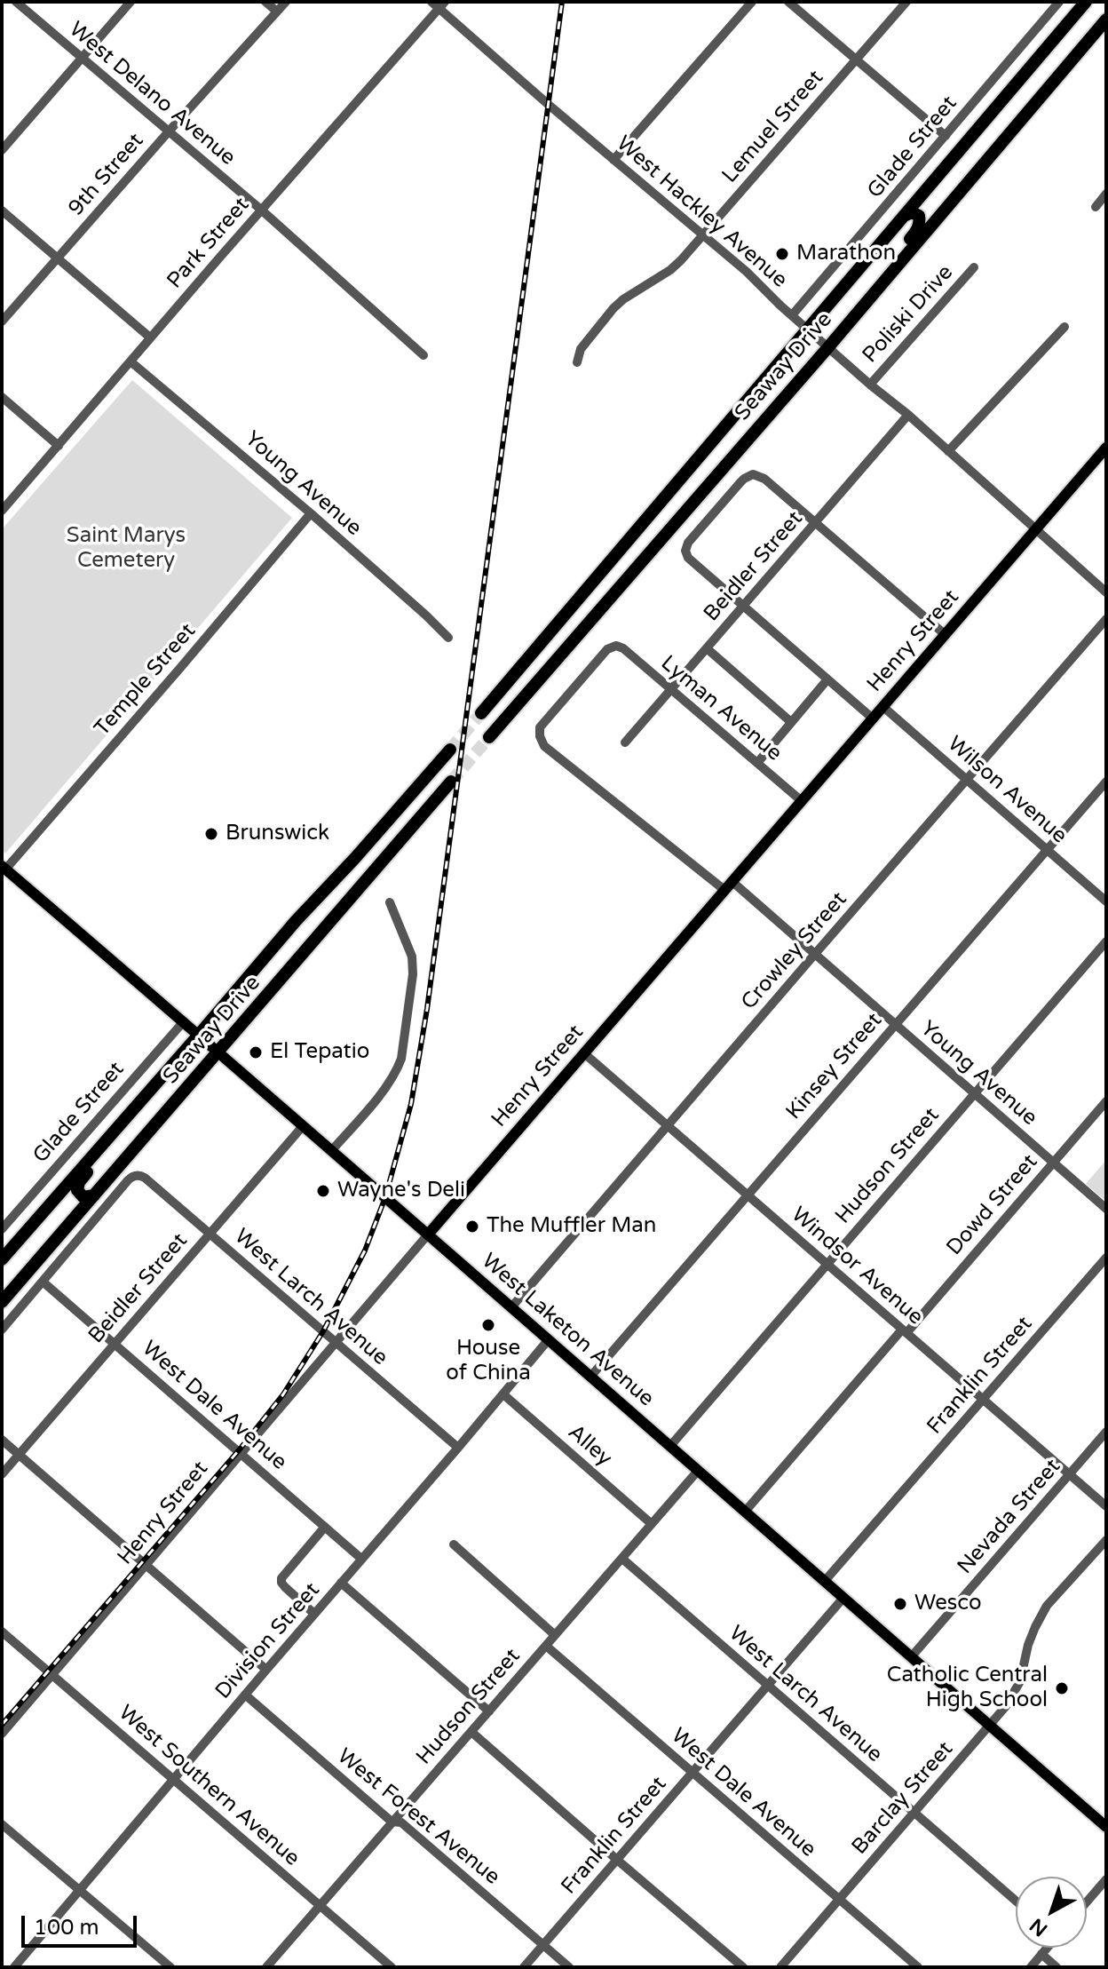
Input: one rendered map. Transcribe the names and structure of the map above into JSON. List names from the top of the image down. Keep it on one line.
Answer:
{"streets":{"highway":["Seaway Drive"],"main road":["Henry Street","West Laketon Avenue"],"street":["West Delano Avenue","Lemuel Street","Glade Street","9th Street","West Hackley Avenue","Park Street","Poliski Drive","Young Avenue","Beidler Street","Temple Street","Lyman Avenue","Wilson Avenue","Crowley Street","Kinsey Street","Hudson Street","Dowd Street","Windsor Avenue","West Larch Avenue","Franklin Street","West Dale Avenue","Alley","Nevada Street","Division Street","West Southern Avenue","Barclay Street","West Forest Avenue"]},"crossings":[["West Delano Avenue","9th Street"],["West Delano Avenue","Park Street"],["Lemuel Street","West Hackley Avenue"],["Glade Street","West Hackley Avenue"],["Glade Street","West Laketon Avenue"],["West Hackley Avenue","Park Street"],["West Hackley Avenue","Poliski Drive"],["West Hackley Avenue","Seaway Drive"],["West Hackley Avenue","Beidler Street"],["West Hackley Avenue","Henry Street"],["Park Street","Young Avenue"],["Seaway Drive","West Laketon Avenue"],["Young Avenue","Henry Street"],["Young Avenue","Temple Street"],["Young Avenue","Lyman Avenue"],["Young Avenue","Crowley Street"],["Young Avenue","Kinsey Street"],["Young Avenue","Hudson Street"],["Young Avenue","Dowd Street"],["Beidler Street","Lyman Avenue"],["Beidler Street","West Larch Avenue"],["Beidler Street","West Laketon Avenue"],["Beidler Street","West Dale Avenue"],["Henry Street","Lyman Avenue"],["Henry Street","Wilson Avenue"],["Henry Street","Windsor Avenue"],["Henry Street","West Larch Avenue"],["Henry Street","West Laketon Avenue"],["Henry Street","West Dale Avenue"],["Henry Street","West Southern Avenue"],["Temple Street","West Laketon Avenue"],["Wilson Avenue","Crowley Street"],["Wilson Avenue","Kinsey Street"],["Crowley Street","Windsor Avenue"],["Crowley Street","West Laketon Avenue"],["Kinsey Street","Windsor Avenue"],["Kinsey Street","West Laketon Avenue"],["Hudson Street","Windsor Avenue"],["Hudson Street","West Larch Avenue"],["Hudson Street","West Laketon Avenue"],["Hudson Street","West Dale Avenue"],["Hudson Street","Alley"],["Hudson Street","West Southern Avenue"],["Hudson Street","West Forest Avenue"],["Dowd Street","Windsor Avenue"],["Dowd Street","West Laketon Avenue"],["Windsor Avenue","Franklin Street"],["Windsor Avenue","Nevada Street"],["West Larch Avenue","Franklin Street"],["West Larch Avenue","West Dale Avenue"],["West Larch Avenue","Division Street"],["West Larch Avenue","Barclay Street"],["West Laketon Avenue","Franklin Street"],["West Laketon Avenue","Nevada Street"],["West Laketon Avenue","Division Street"],["West Laketon Avenue","Barclay Street"],["Franklin Street","West Dale Avenue"],["Franklin Street","West Forest Avenue"],["West Dale Avenue","Division Street"],["West Dale Avenue","Barclay Street"],["Alley","Division Street"],["Division Street","West Southern Avenue"],["Division Street","West Forest Avenue"]],"parks":["Saint Marys Cemetery"],"places":["Marathon","Brunswick","El Tepatio","Wayne's Deli","The Muffler Man","House of China","Wesco","Catholic Central High School"],"scale_bar":"100 m","north":"bottom left"}
